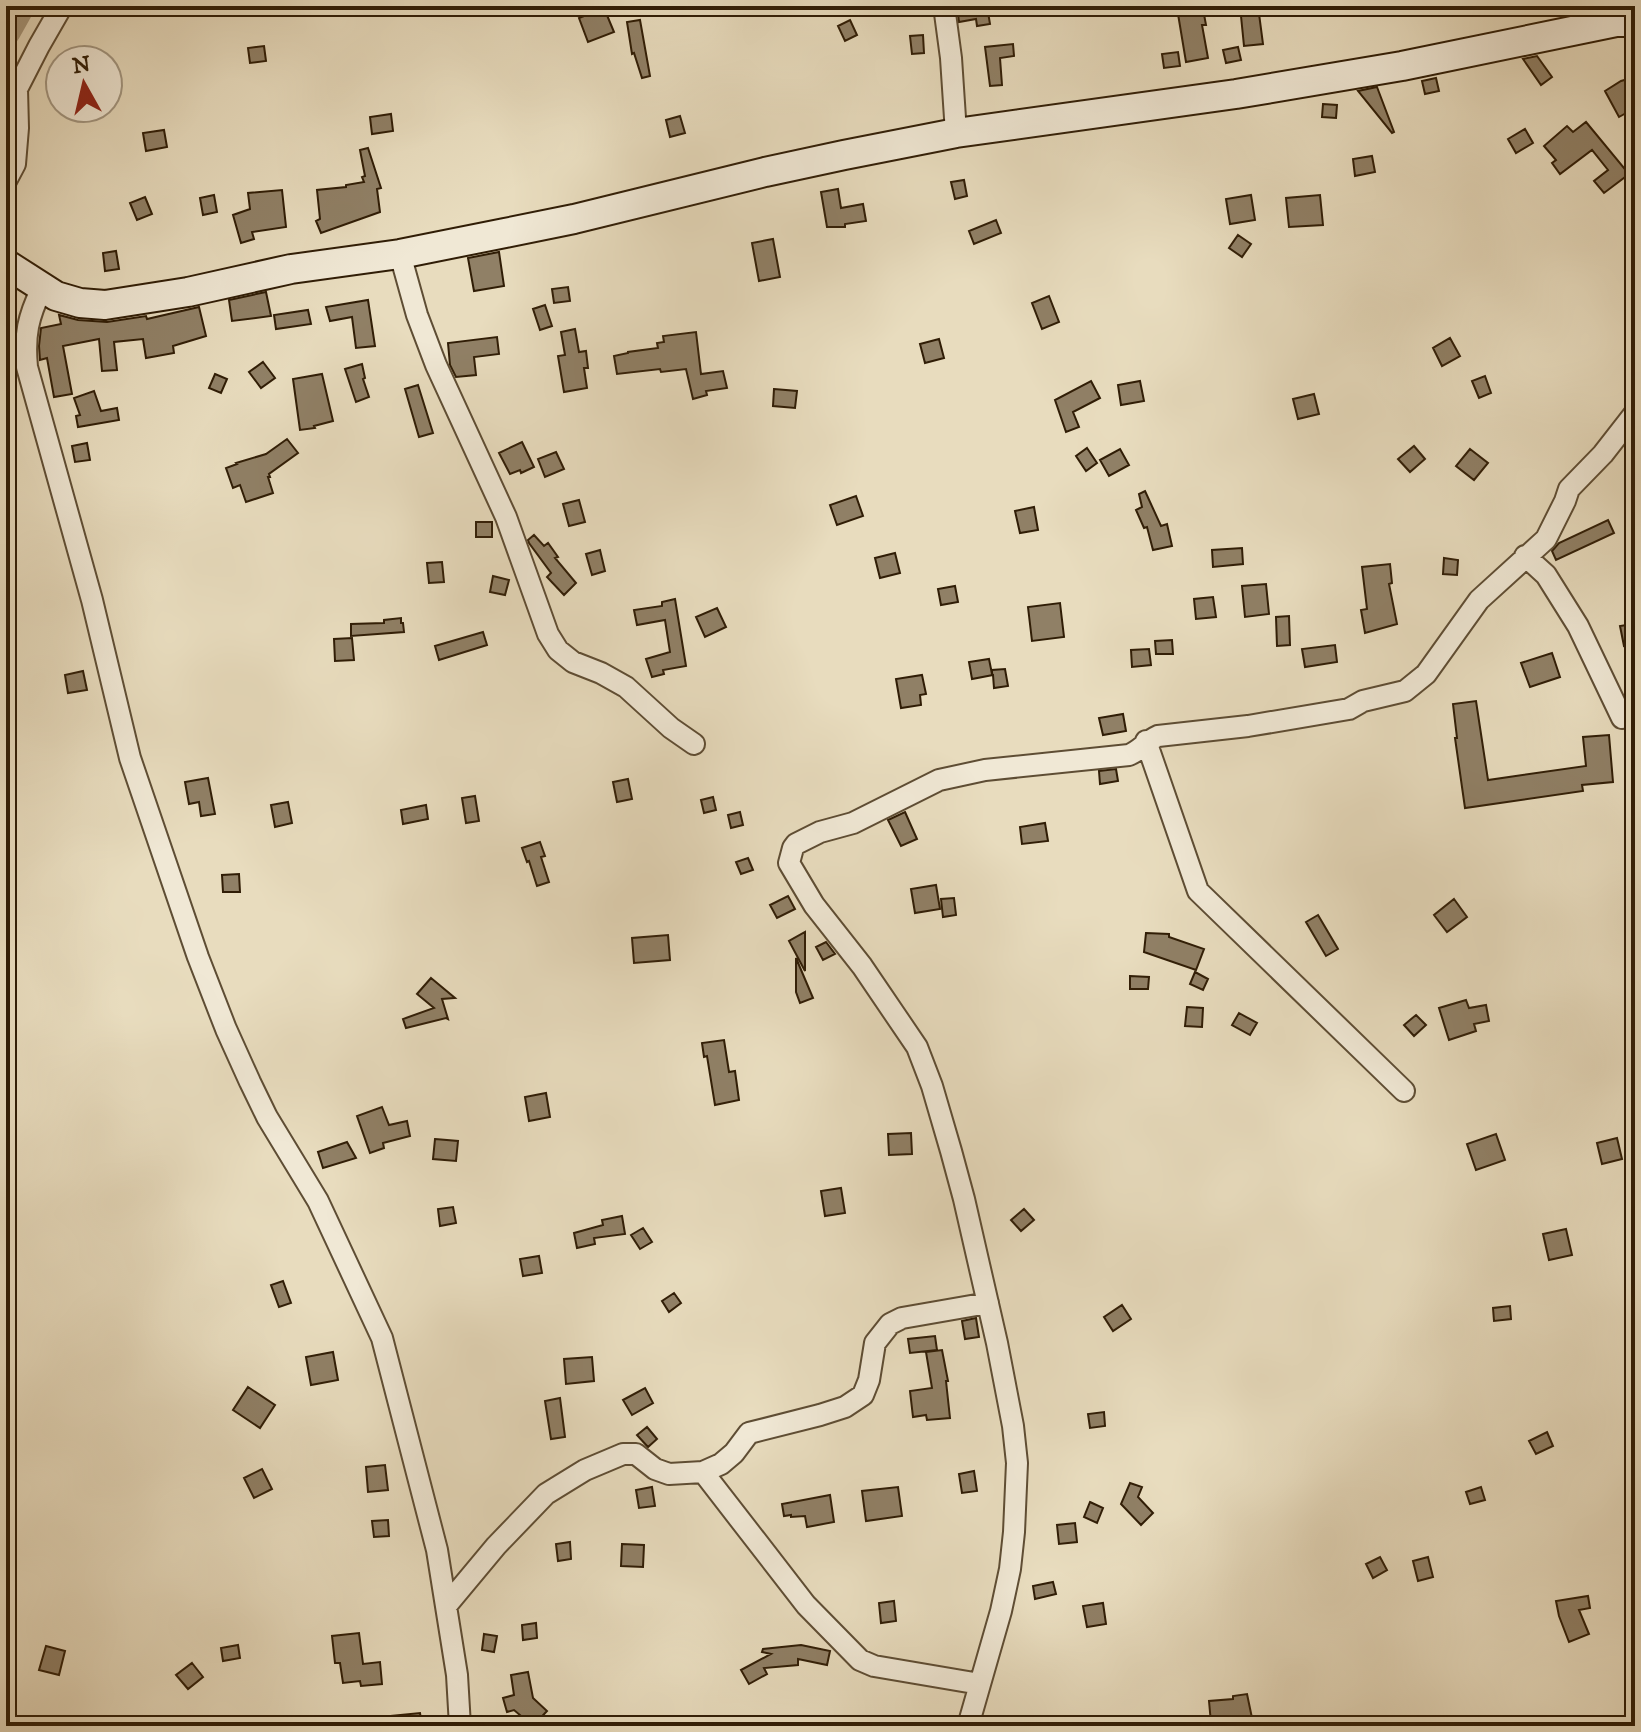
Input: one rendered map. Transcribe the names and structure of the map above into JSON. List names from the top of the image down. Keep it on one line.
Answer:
{"north":"top"}
